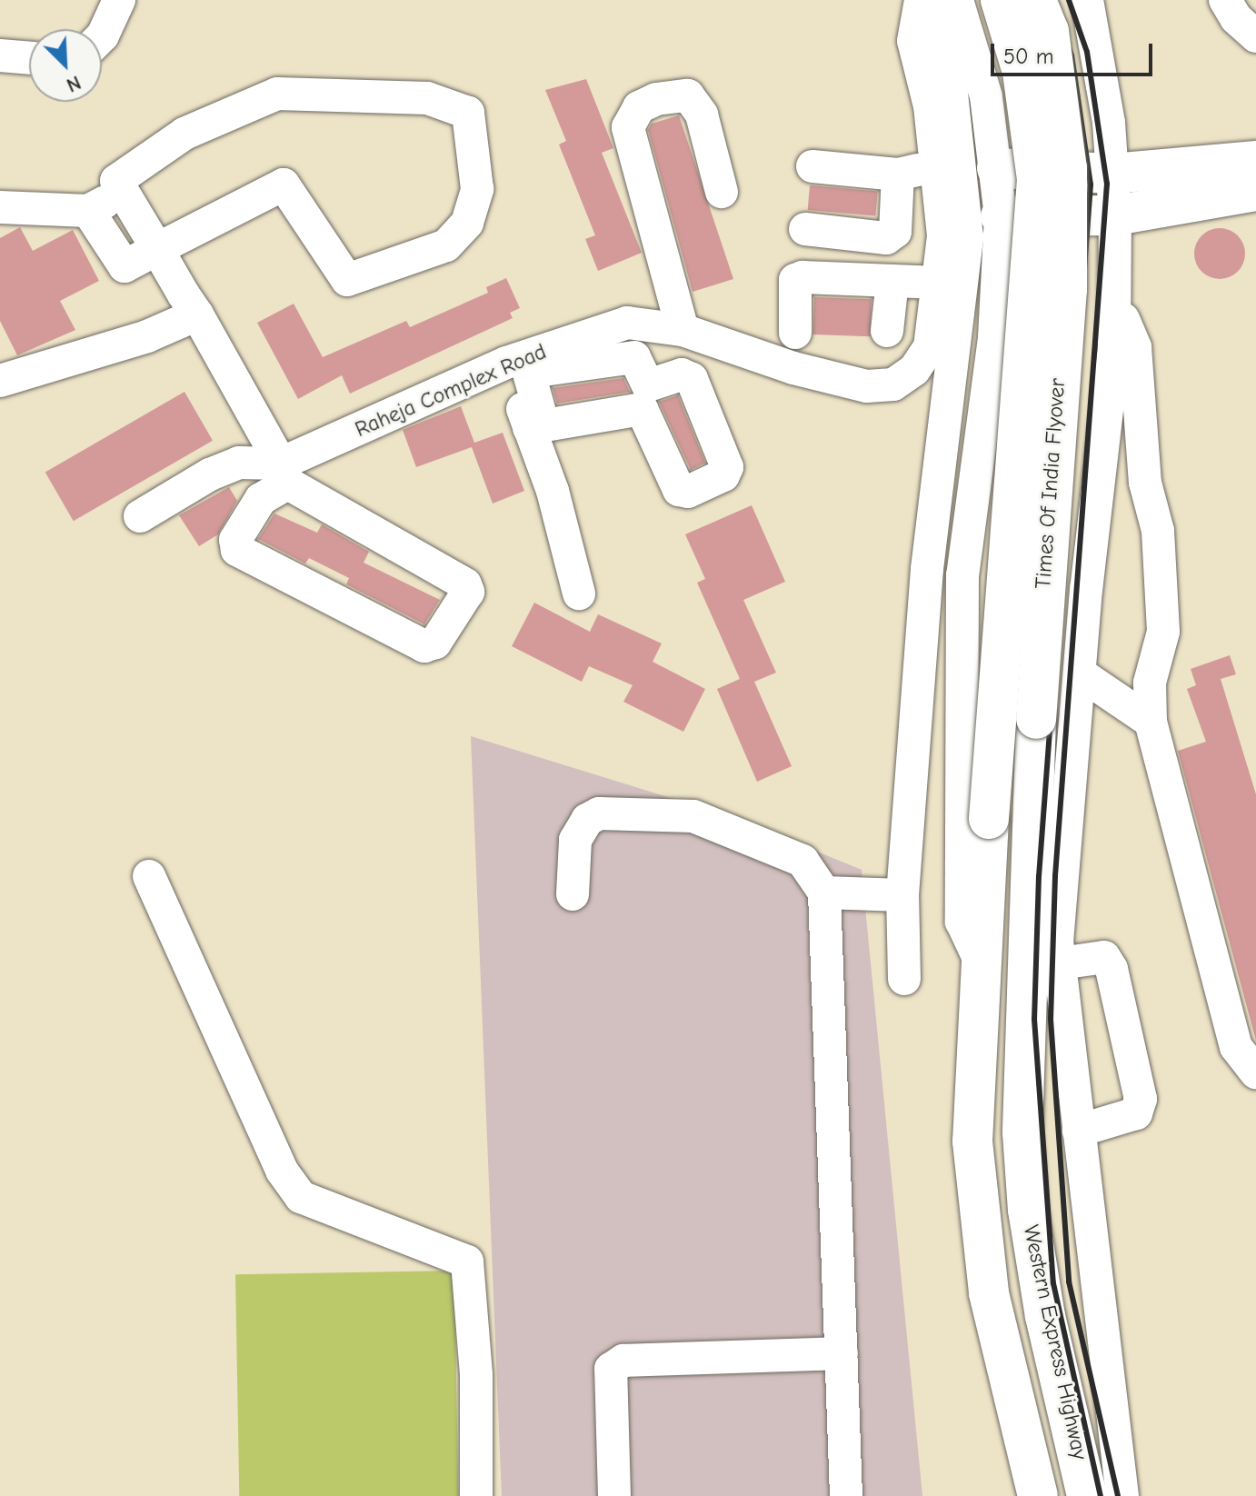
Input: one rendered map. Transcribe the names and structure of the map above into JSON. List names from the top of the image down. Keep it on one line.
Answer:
{"streets":{"main road":["Times Of India Flyover","Western Express Highway"],"street":["Raheja Complex Road"]},"crossings":[["Times Of India Flyover","Western Express Highway"]],"scale_bar":"50 m","north":"bottom right"}
